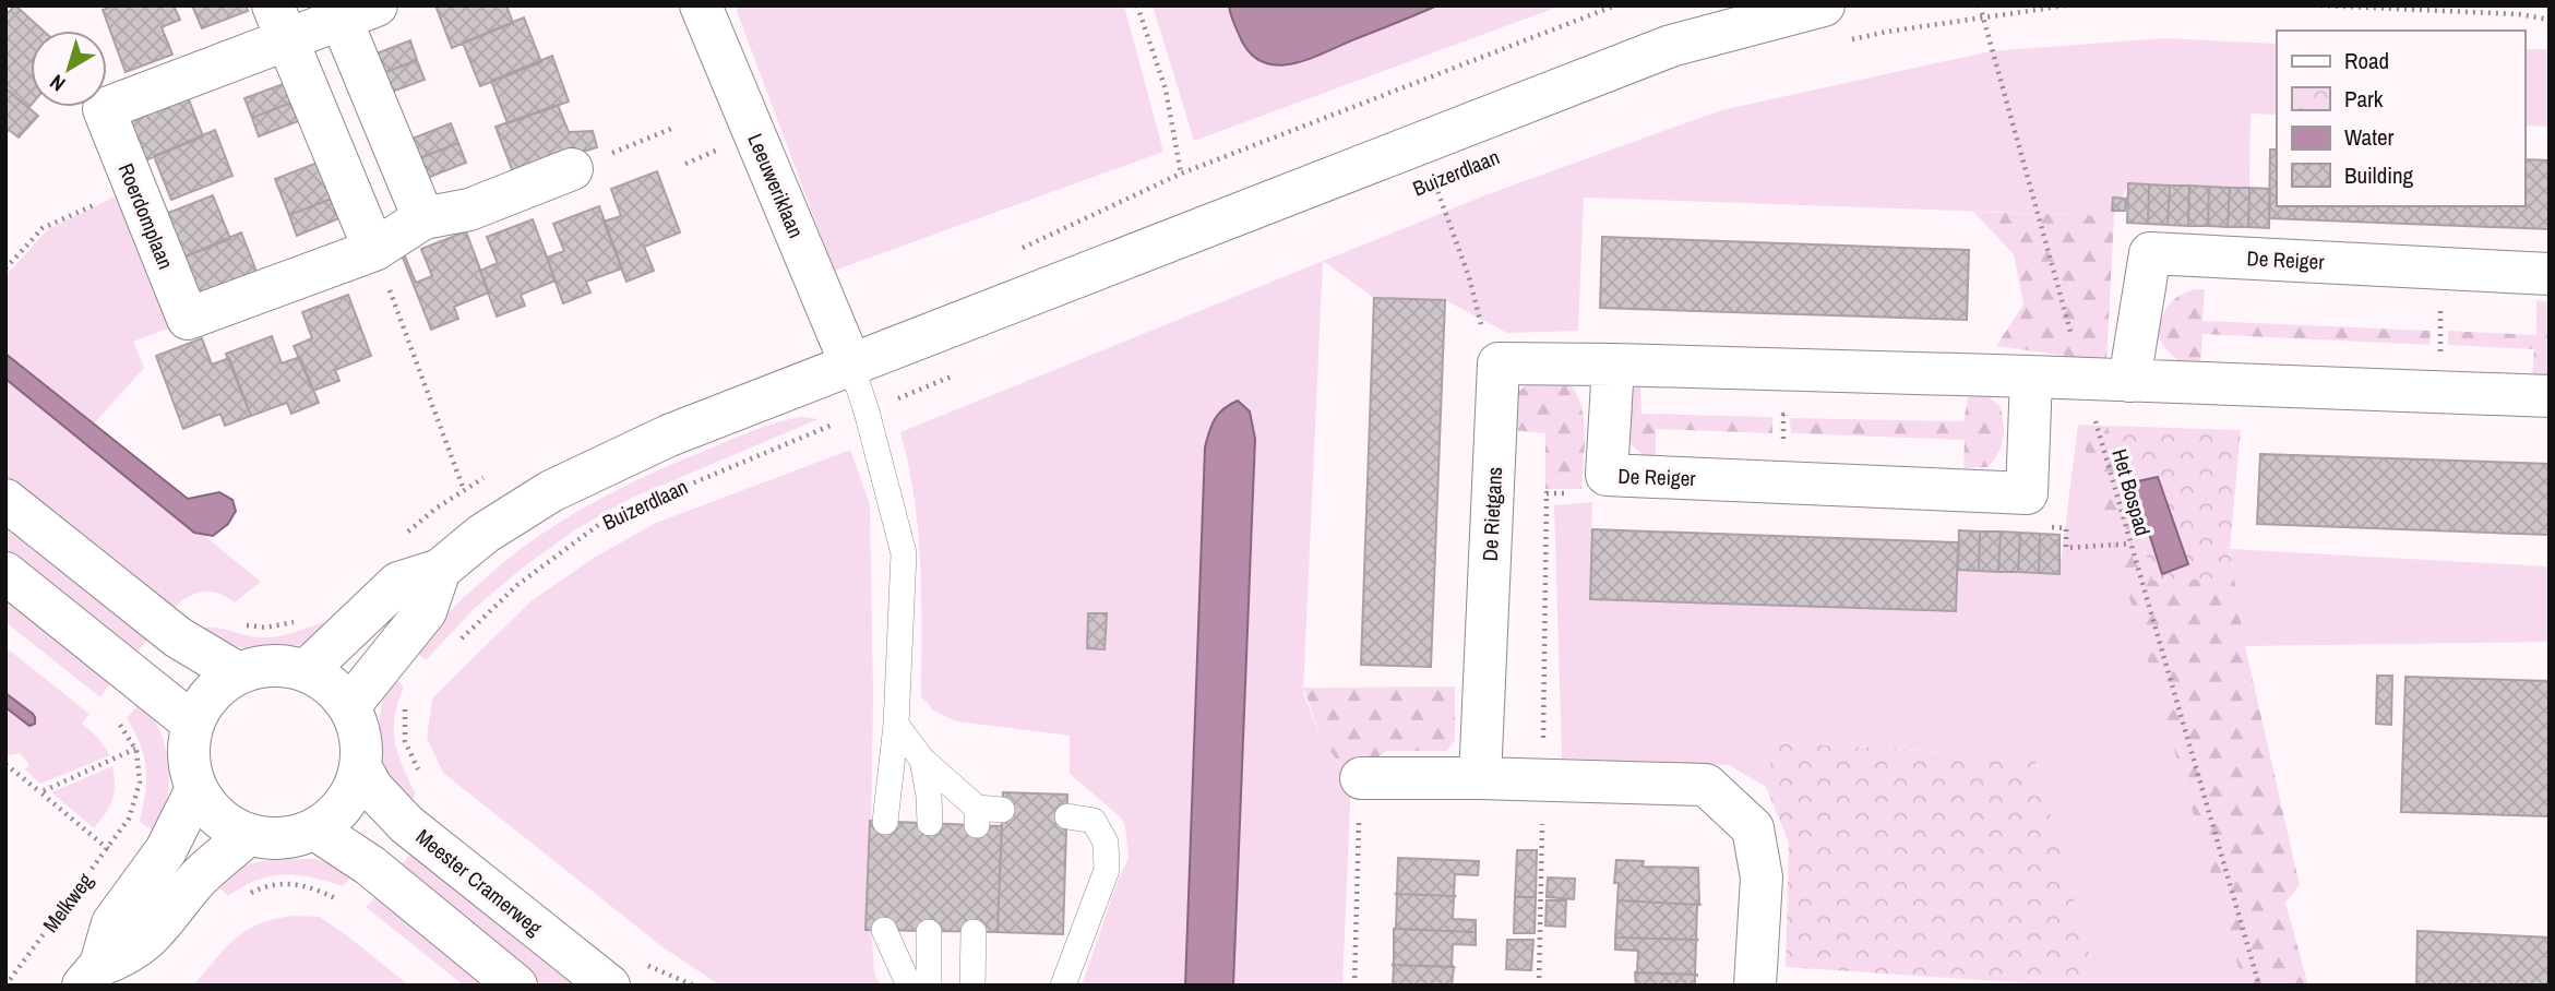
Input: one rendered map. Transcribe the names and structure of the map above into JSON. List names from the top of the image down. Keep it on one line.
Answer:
{"streets":{"street":["Buizerdlaan","Leeuweriklaan","Roerdomplaan","De Reiger","De Rietgans","Meester Cramerweg"],"path":["Het Bospad","Melkweg"]},"crossings":[["Buizerdlaan","Leeuweriklaan"],["Buizerdlaan","Meester Cramerweg"]],"legend":["Road","Park","Water","Building"],"north":"bottom left"}
